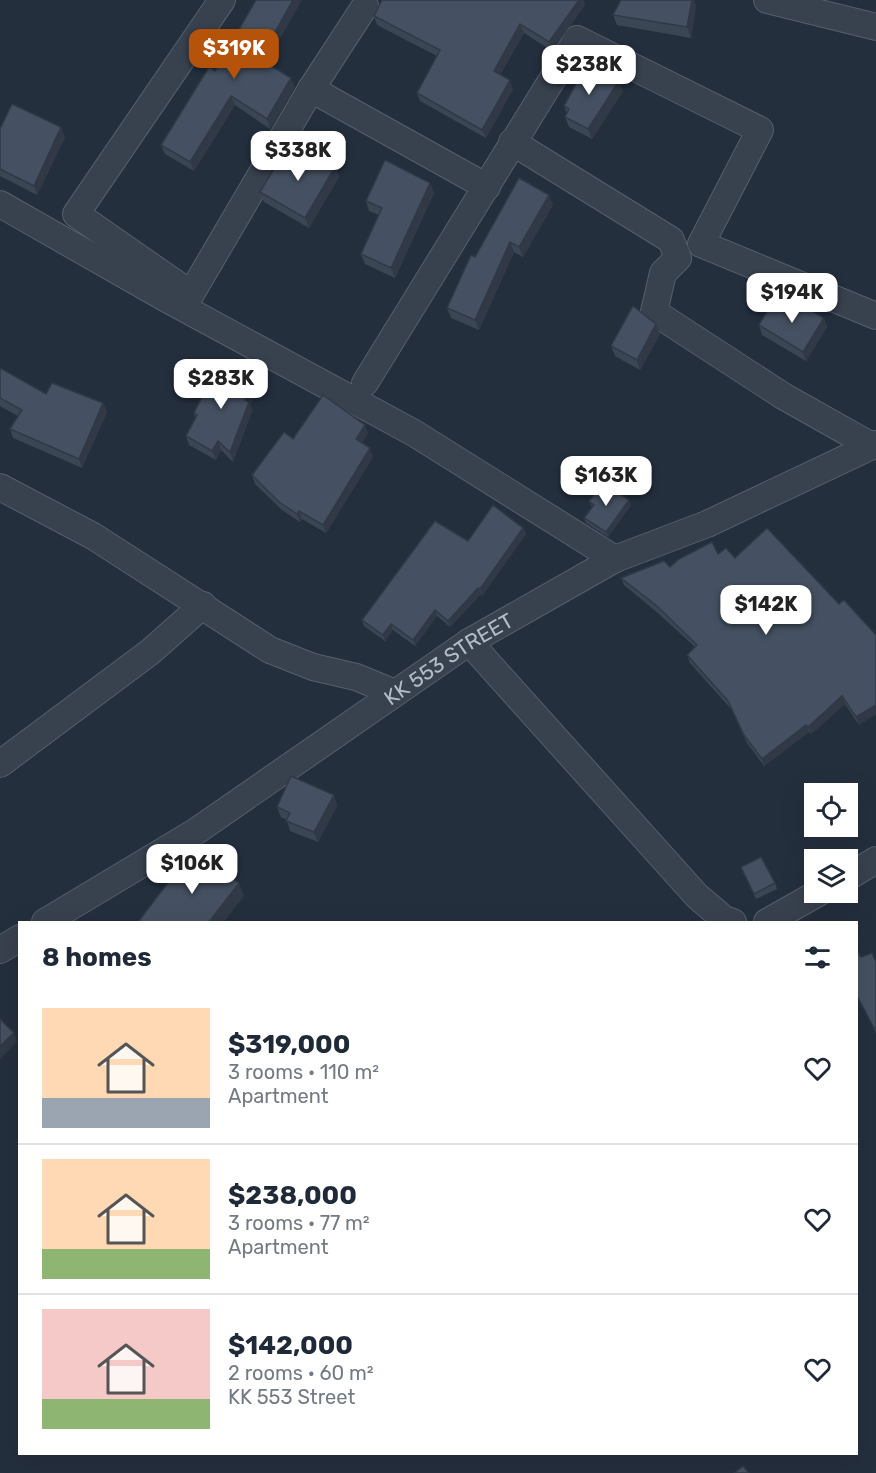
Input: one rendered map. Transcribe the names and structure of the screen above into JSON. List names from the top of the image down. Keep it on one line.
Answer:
{"streets":{"street":["KK 553 STREET"]},"page":{"price":["$319K","$238K","$338K","$194K","$283K","$163K","$142K","$106K"],"heading":"8 homes","list":[{"name":"$319,000","note":"3 rooms · 110 m² · Apartment"},{"name":"$238,000","note":"3 rooms · 77 m² · Apartment"},{"name":"$142,000","note":"2 rooms · 60 m² · KK 553 Street"}]}}
